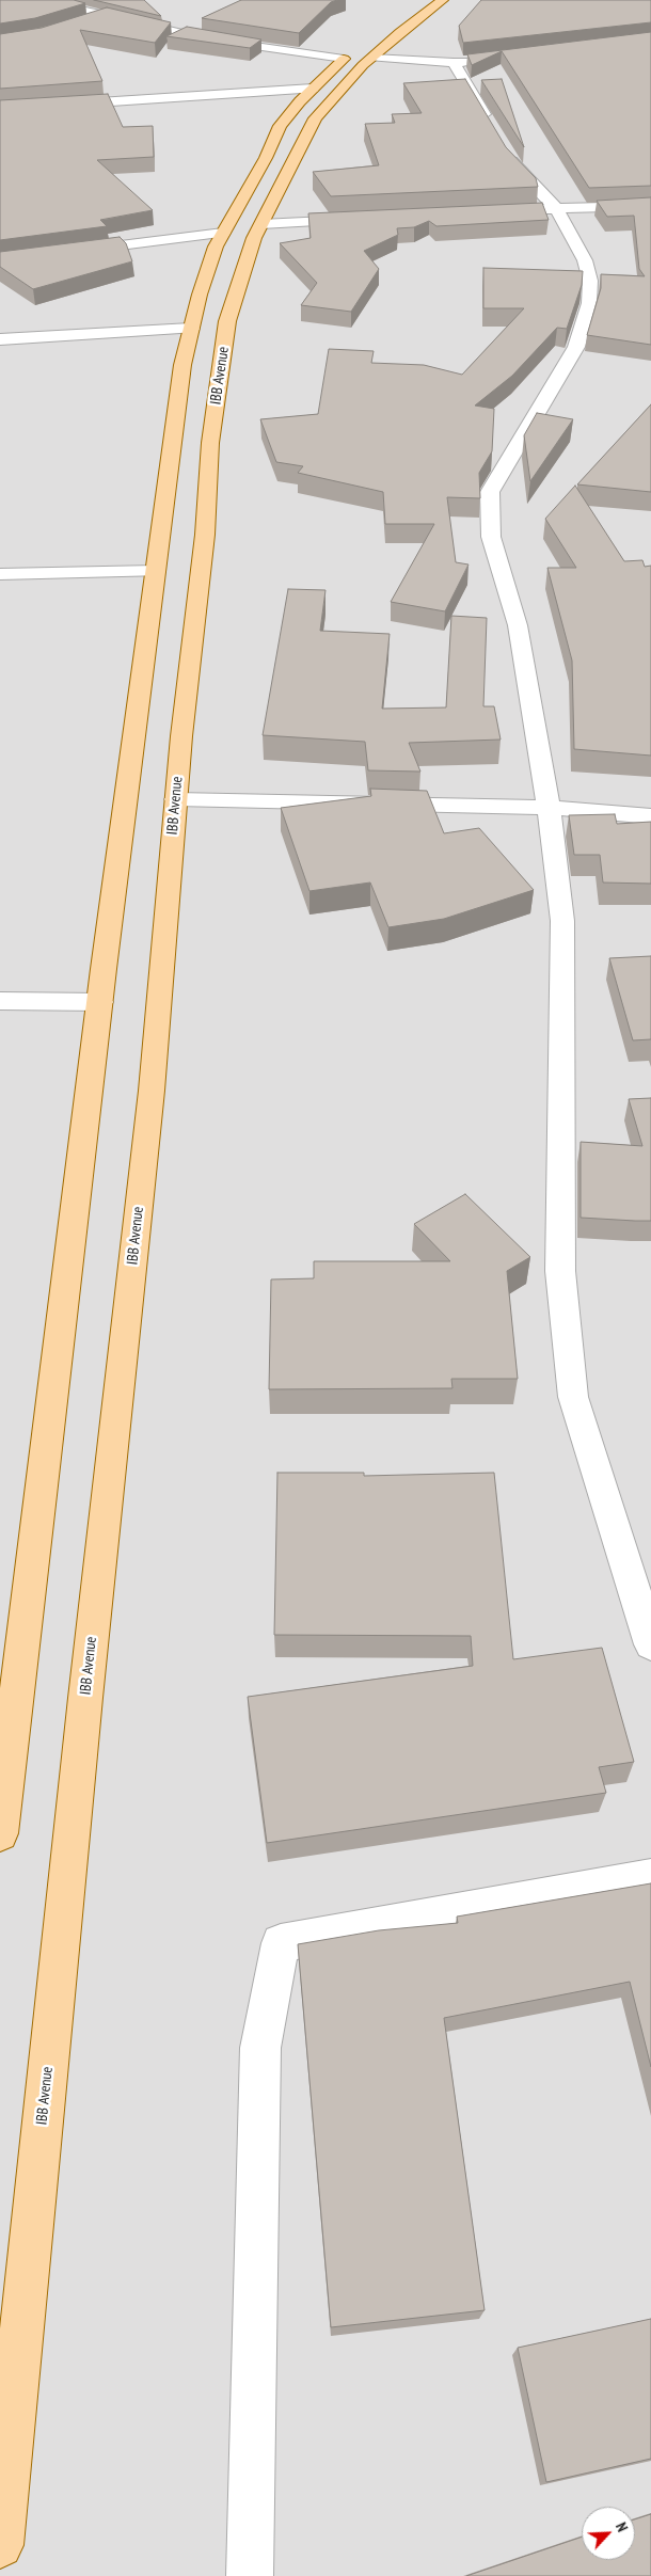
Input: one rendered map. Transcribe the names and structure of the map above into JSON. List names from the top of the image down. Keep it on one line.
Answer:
{"streets":{"main road":["IBB Avenue"]},"north":"top right"}
